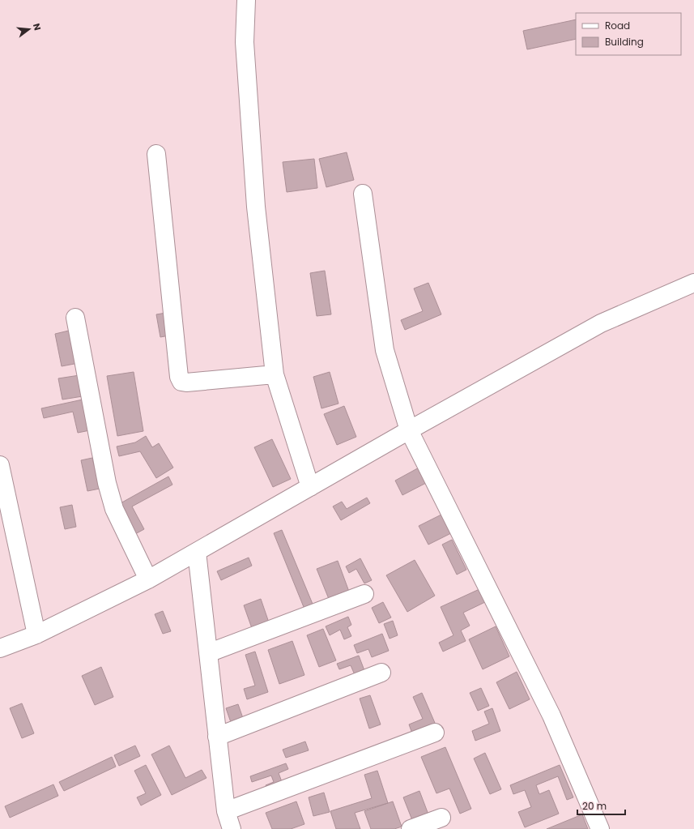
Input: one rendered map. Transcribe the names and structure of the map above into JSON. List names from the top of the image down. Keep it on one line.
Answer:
{"legend":["Road","Building"],"scale_bar":"20 m","north":"right"}
